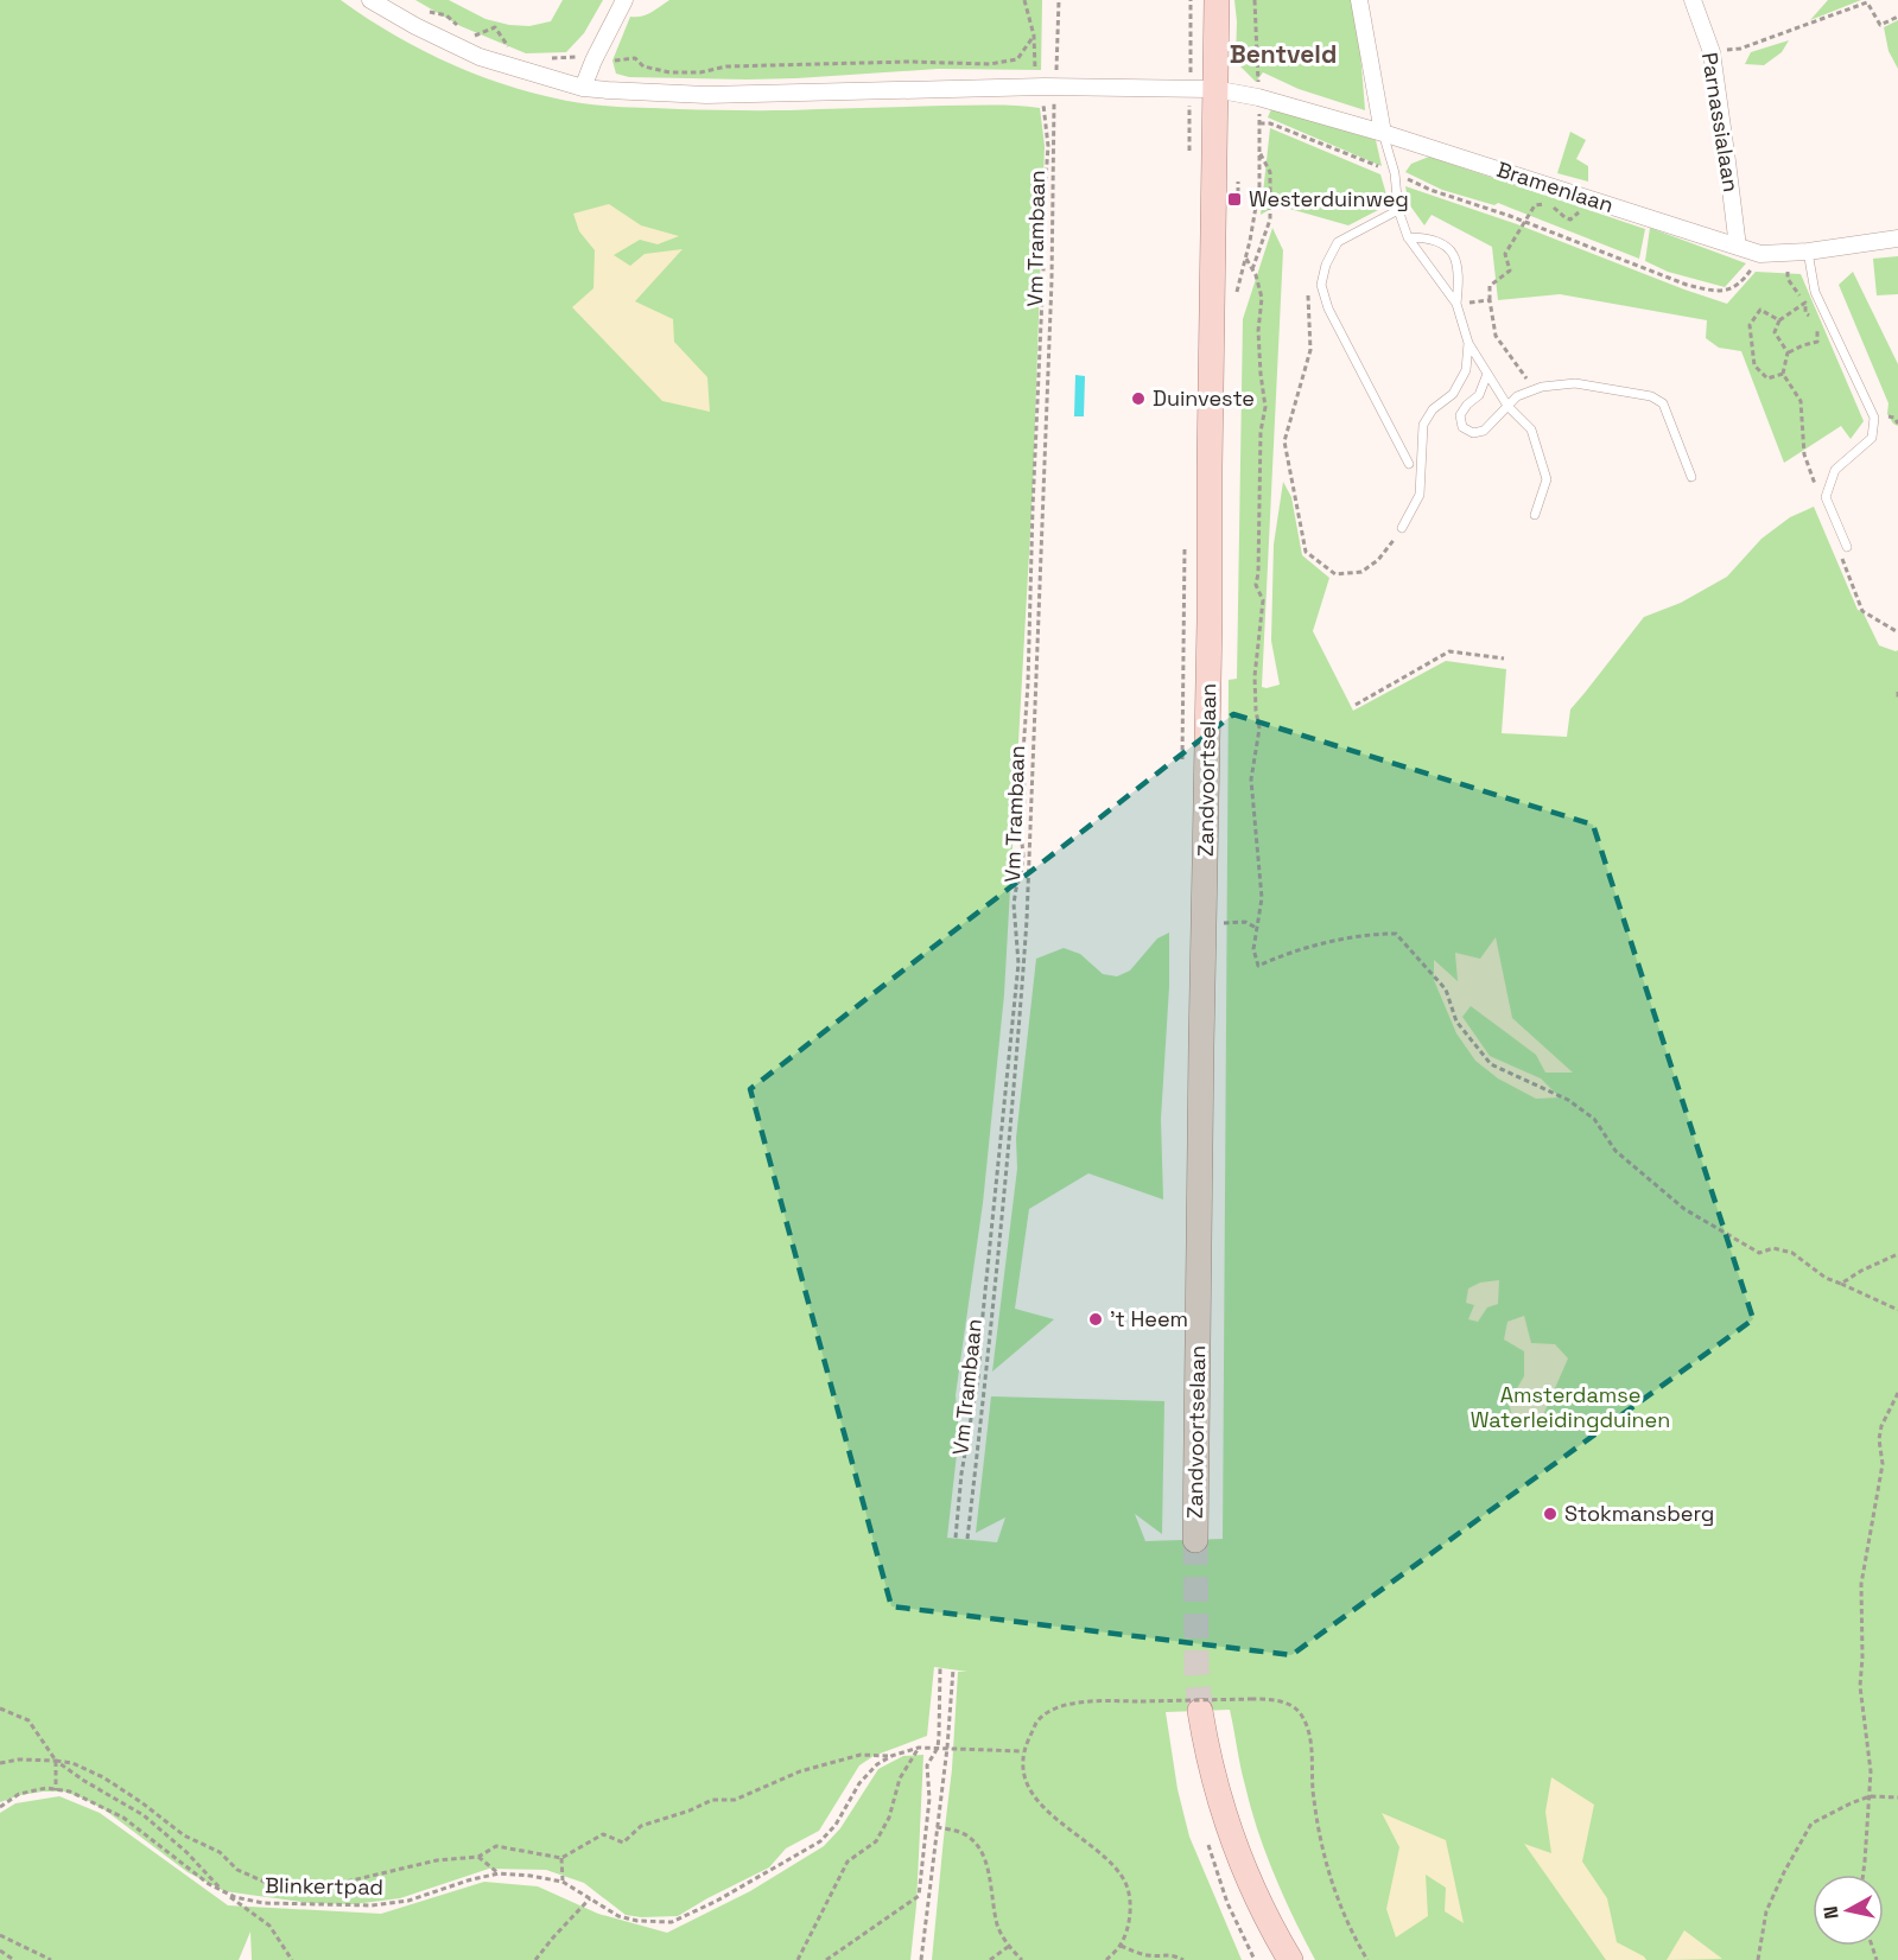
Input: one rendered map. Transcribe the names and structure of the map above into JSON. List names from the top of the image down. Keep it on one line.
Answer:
{"streets":{"main road":["Zandvoortselaan"],"street":["Parnassialaan","Bramenlaan"],"path":["Vm Trambaan","Blinkertpad"]},"crossings":[["Parnassialaan","Bramenlaan"],["Bramenlaan","Zandvoortselaan"]],"districts":["Bentveld"],"parks":["Amsterdamse Waterleidingduinen"],"places":{"transit":["Westerduinweg"],"other":["Duinveste","'t Heem","Stokmansberg"]},"north":"left"}
